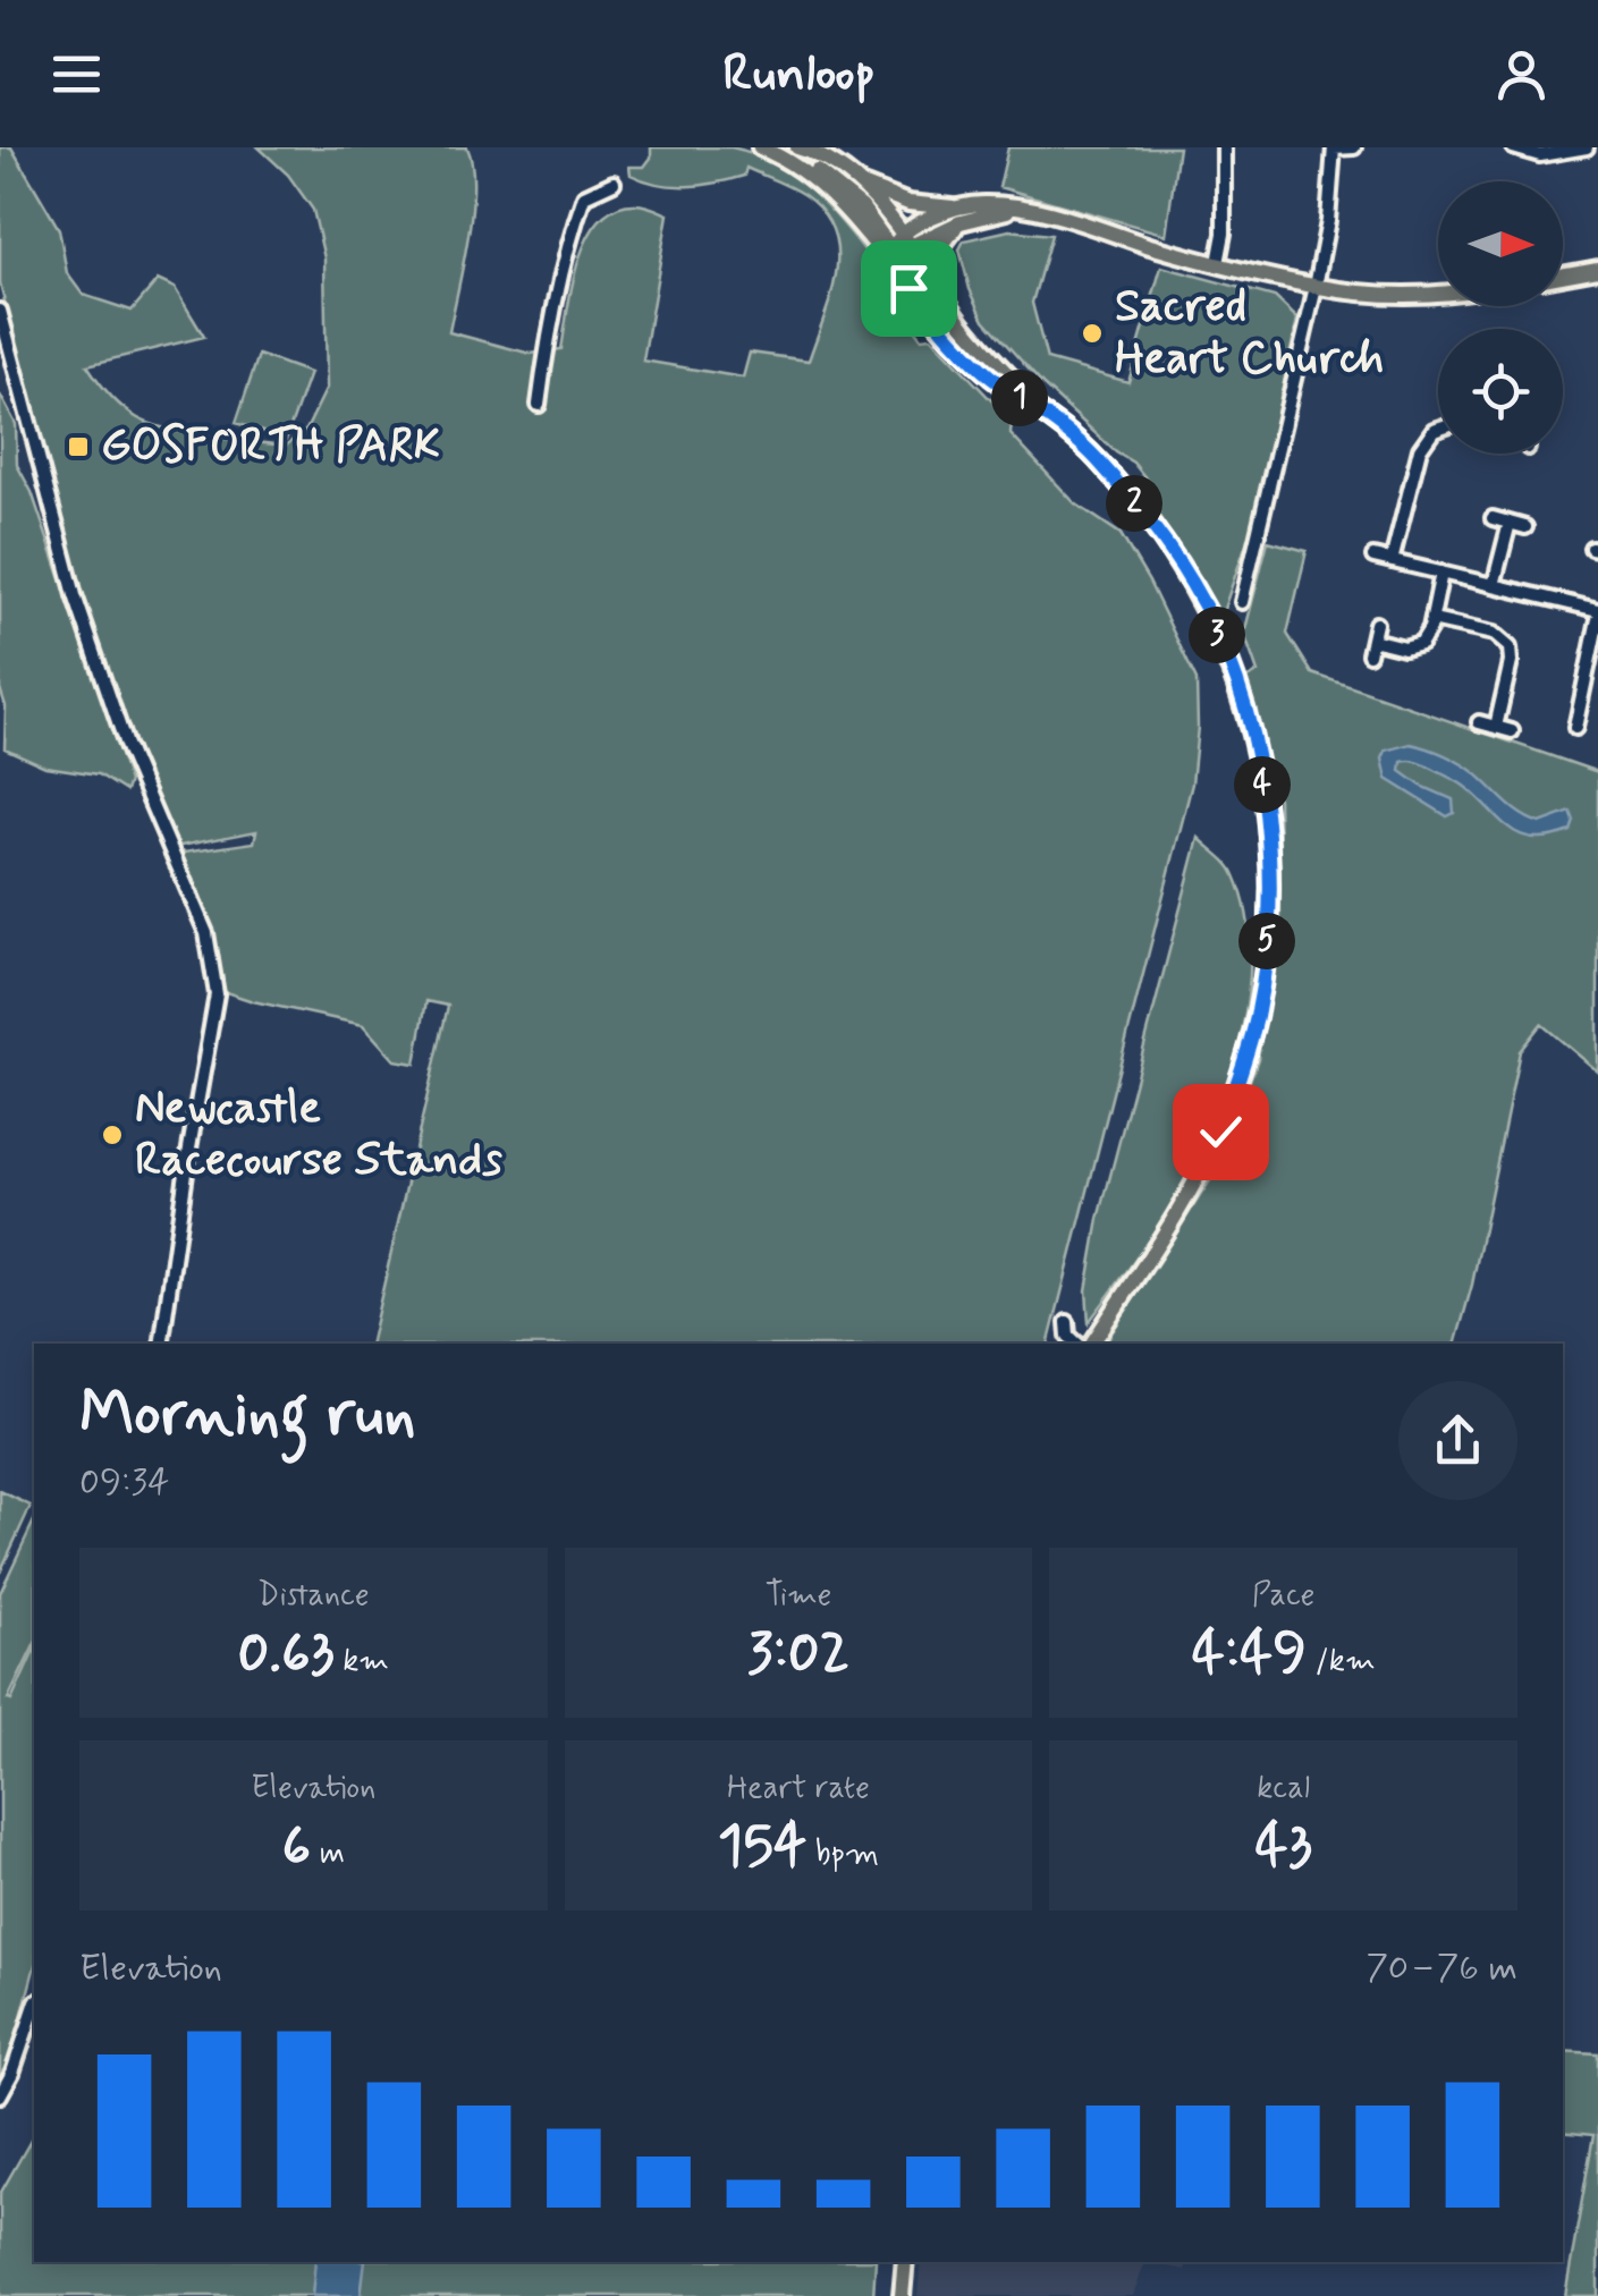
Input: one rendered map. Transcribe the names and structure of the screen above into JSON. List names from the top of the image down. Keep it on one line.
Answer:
{"places":{"other":["Sacred Heart Church","Newcastle Racecourse Stands"],"transit":["GOSFORTH PARK"]},"north":"right","page":{"header":"Runloop","pins":["1","2","3","4","5"],"heading":["Morning run","09:34"],"stats":[["Distance","0.63 km"],["Time","3:02"],["Pace","4:49 /km"],["Elevation","6 m"],["Heart rate","154 bpm"],["kcal","43"]],"chart":["Elevation","70–76 m"]}}
